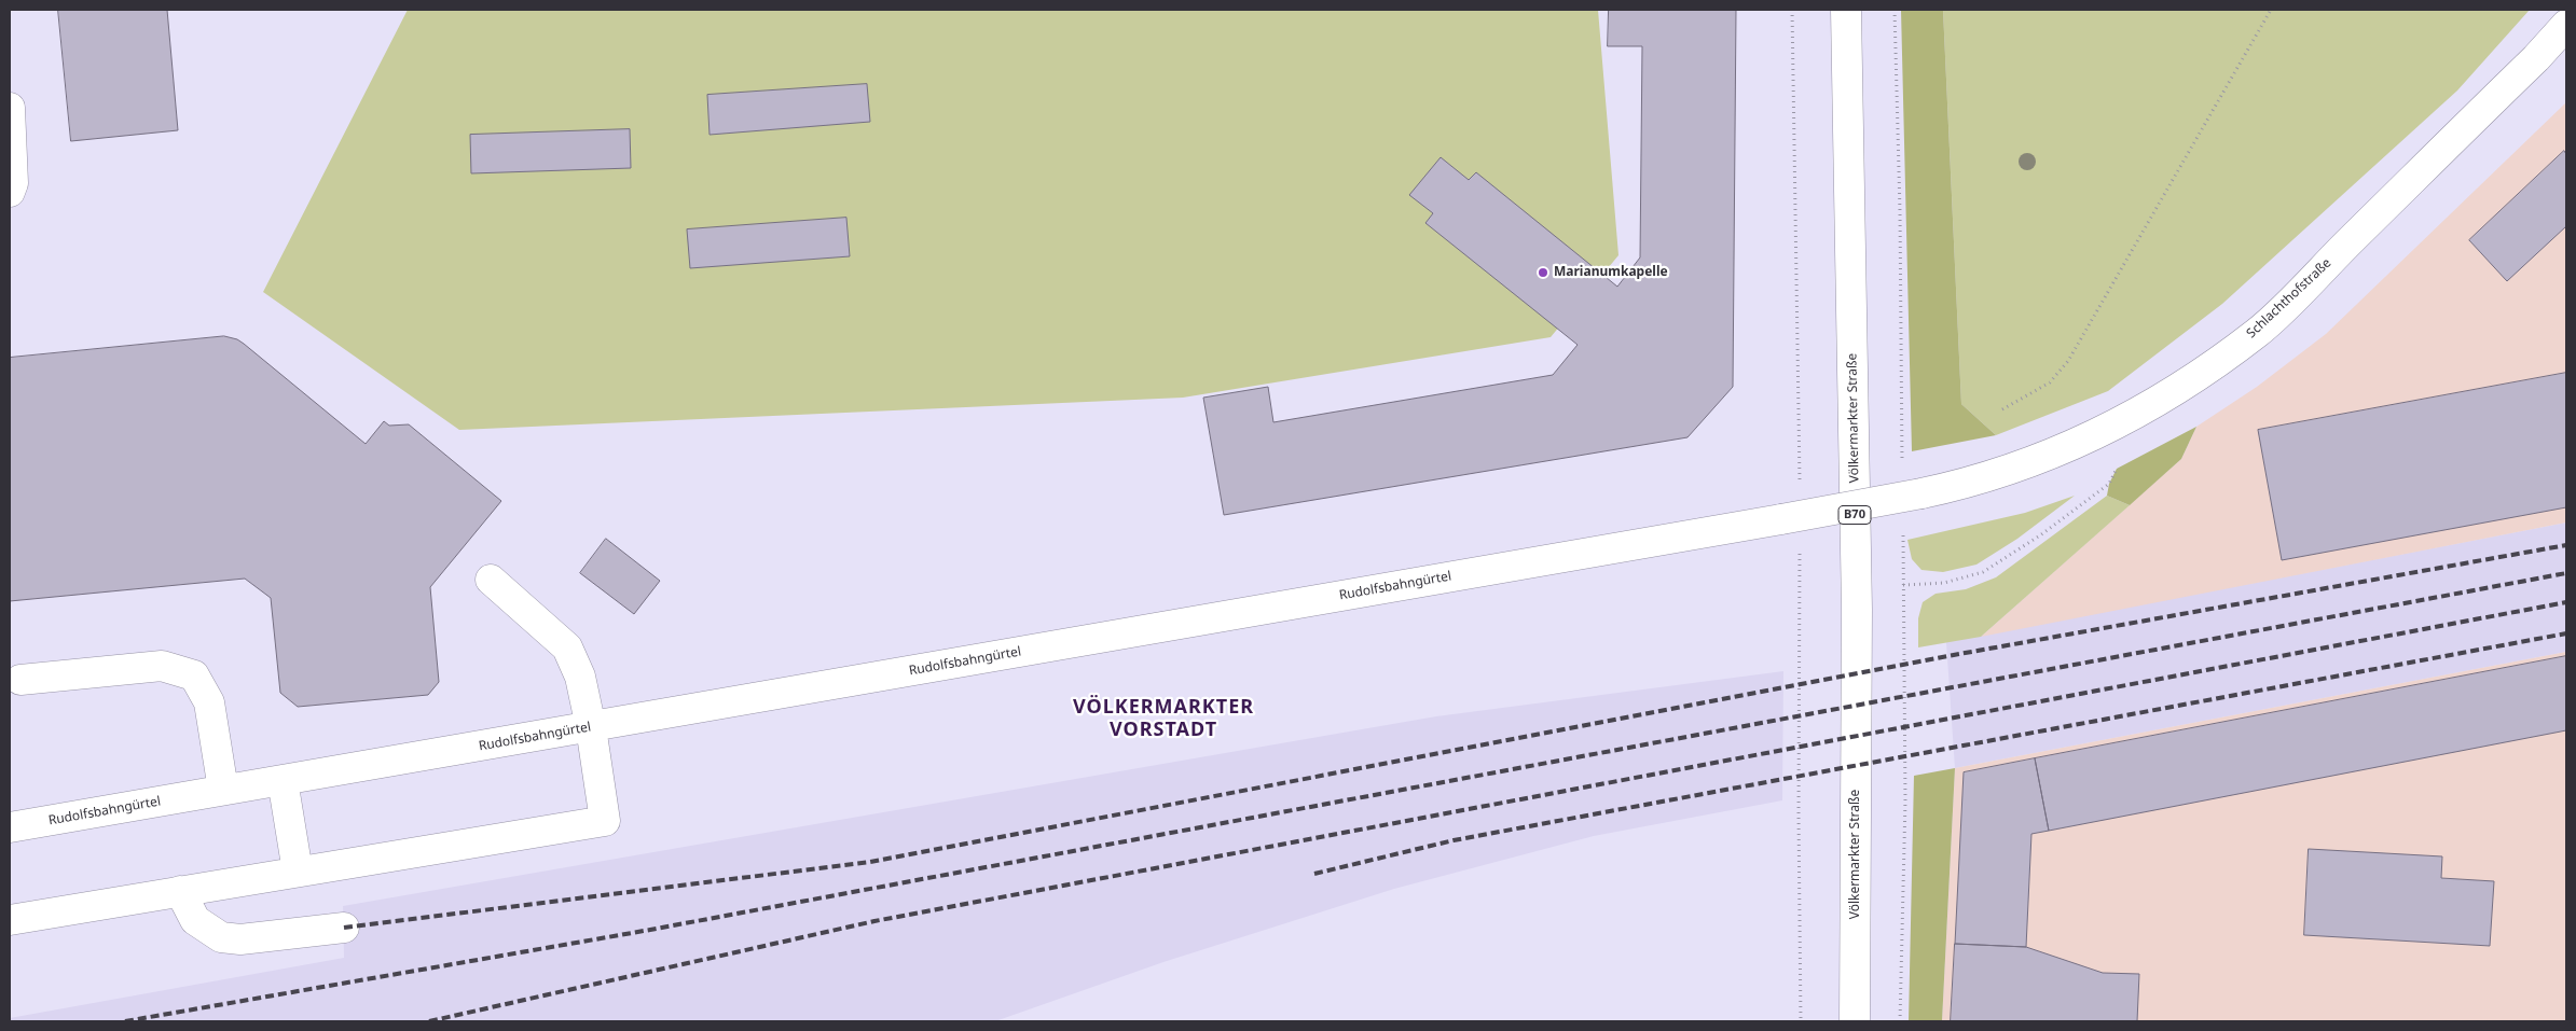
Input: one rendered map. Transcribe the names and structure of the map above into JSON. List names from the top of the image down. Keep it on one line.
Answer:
{"streets":{"street":["Schlachthofstraße","Völkermarkter Straße","B70","Rudolfsbahngürtel"]},"crossings":[["Schlachthofstraße","Rudolfsbahngürtel"]],"districts":["VÖLKERMARKTER VORSTADT"],"places":["Marianumkapelle"]}
